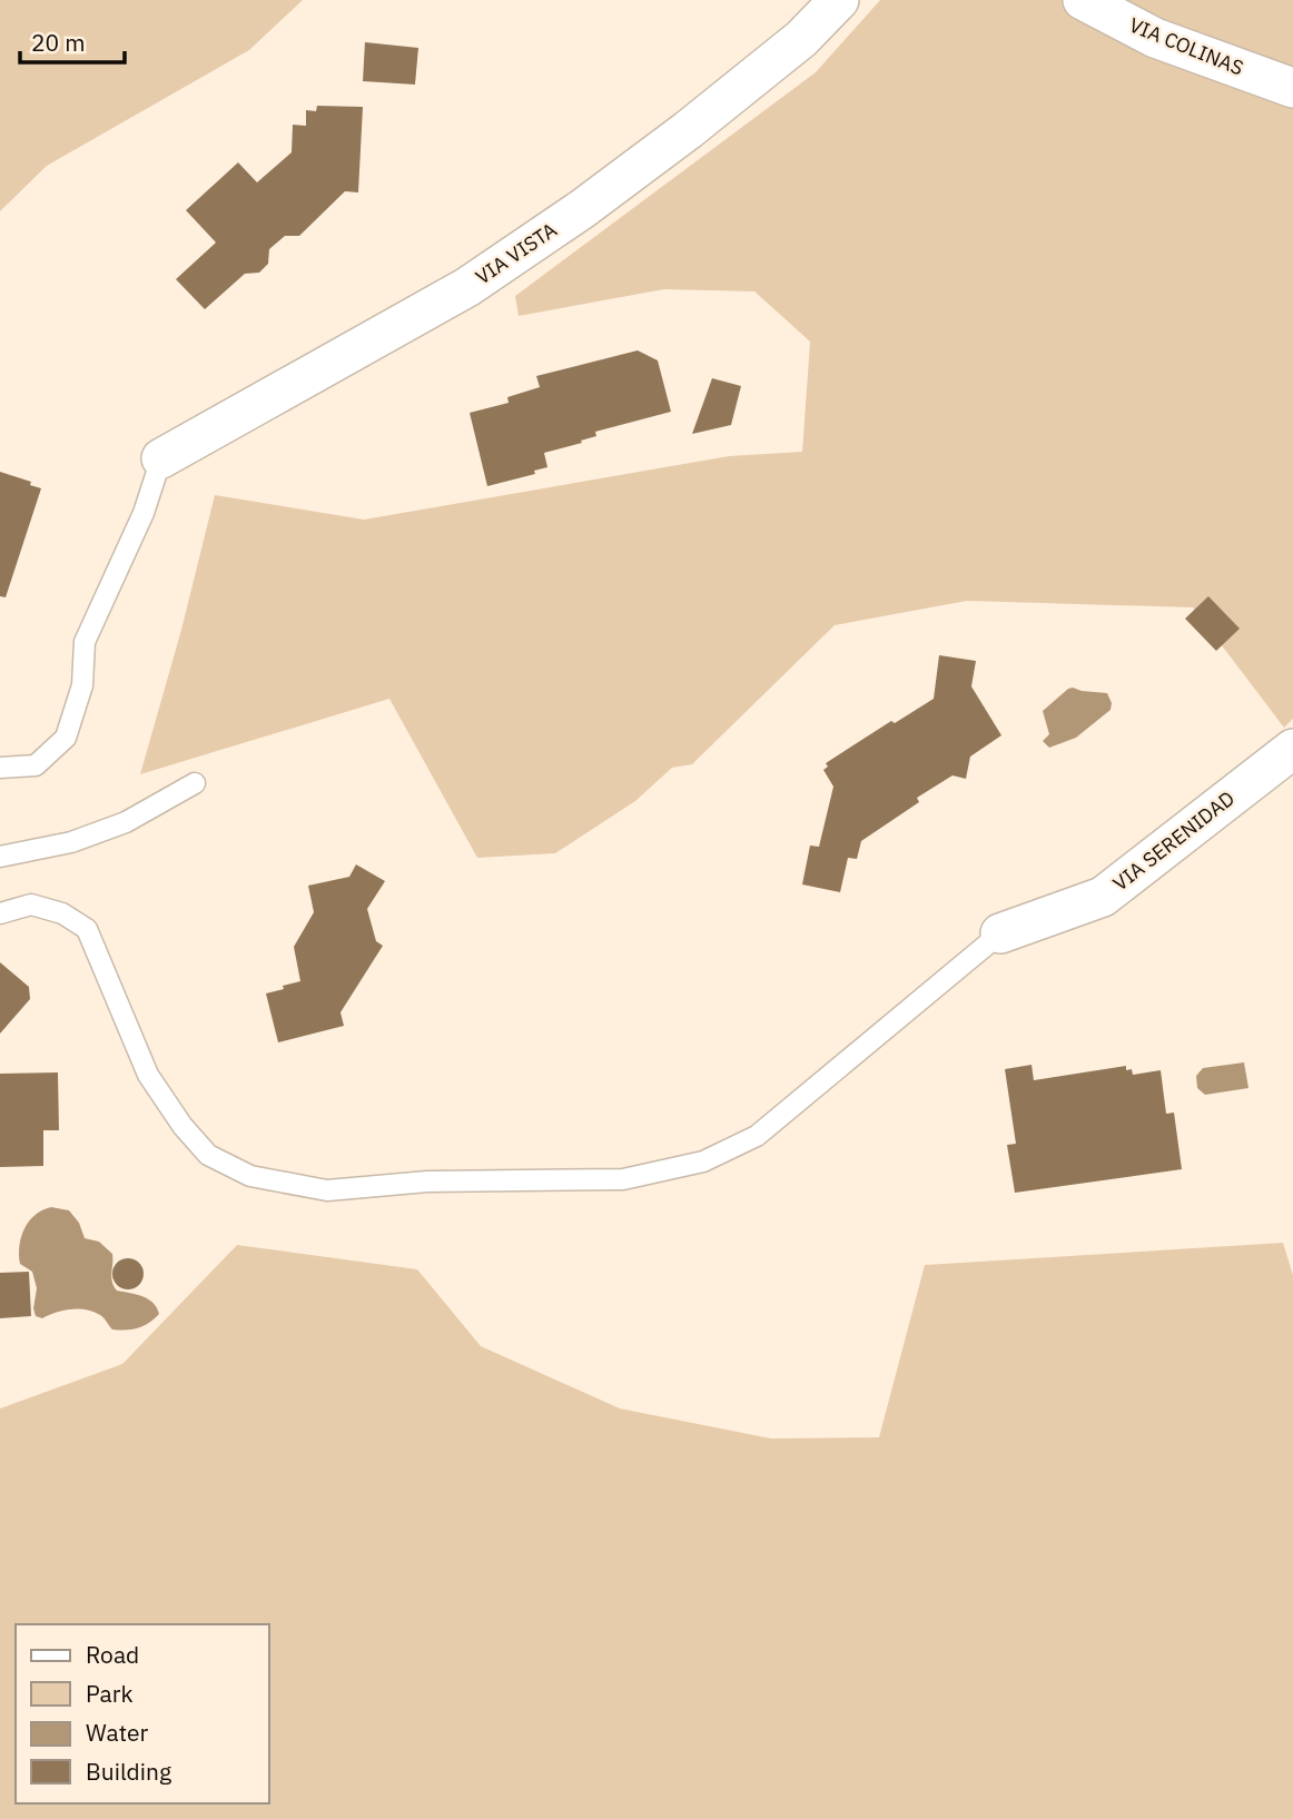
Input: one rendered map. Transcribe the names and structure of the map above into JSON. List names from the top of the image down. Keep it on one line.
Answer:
{"streets":{"street":["VIA COLINAS","VIA VISTA","VIA SERENIDAD"]},"legend":["Road","Park","Water","Building"],"scale_bar":"20 m"}
